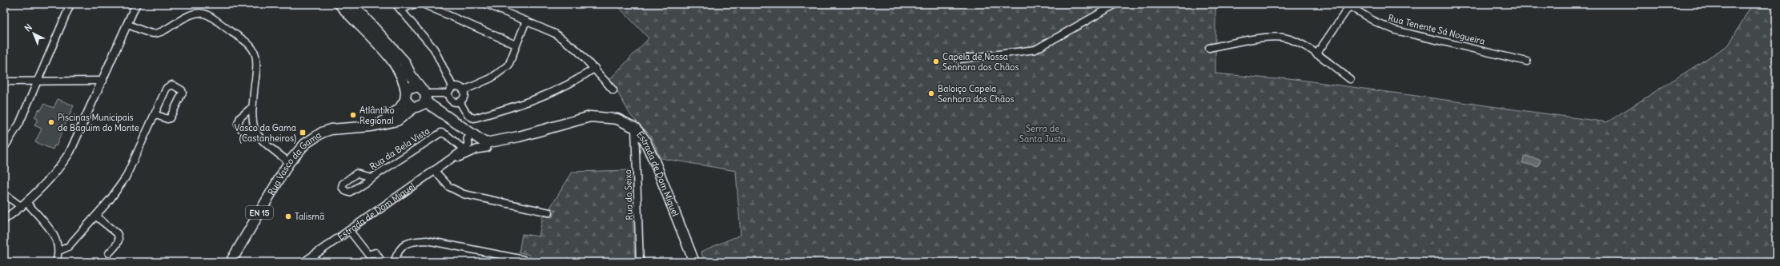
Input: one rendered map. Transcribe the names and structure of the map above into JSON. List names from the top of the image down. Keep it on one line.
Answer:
{"streets":{"main road":["Rua Vasco da Gama","Estrada de Dom Miguel","EN 15"],"street":["Rua Tenente Sá Nogueira","Rua da Bela Vista","Rua do Seixo"]},"crossings":[["Rua da Bela Vista","Estrada de Dom Miguel"],["Rua Vasco da Gama","Estrada de Dom Miguel"],["Estrada de Dom Miguel","Rua do Seixo"]],"parks":["Serra de Santa Justa"],"places":{"other":["Capela de Nossa Senhora dos Chãos","Baloiço Capela Senhora dos Chãos","Atlântiko Regional","Piscinas Municipais de Baguim do Monte","Talismã"],"transit":["Vasco da Gama (Castanheiros)"]},"north":"top left"}
